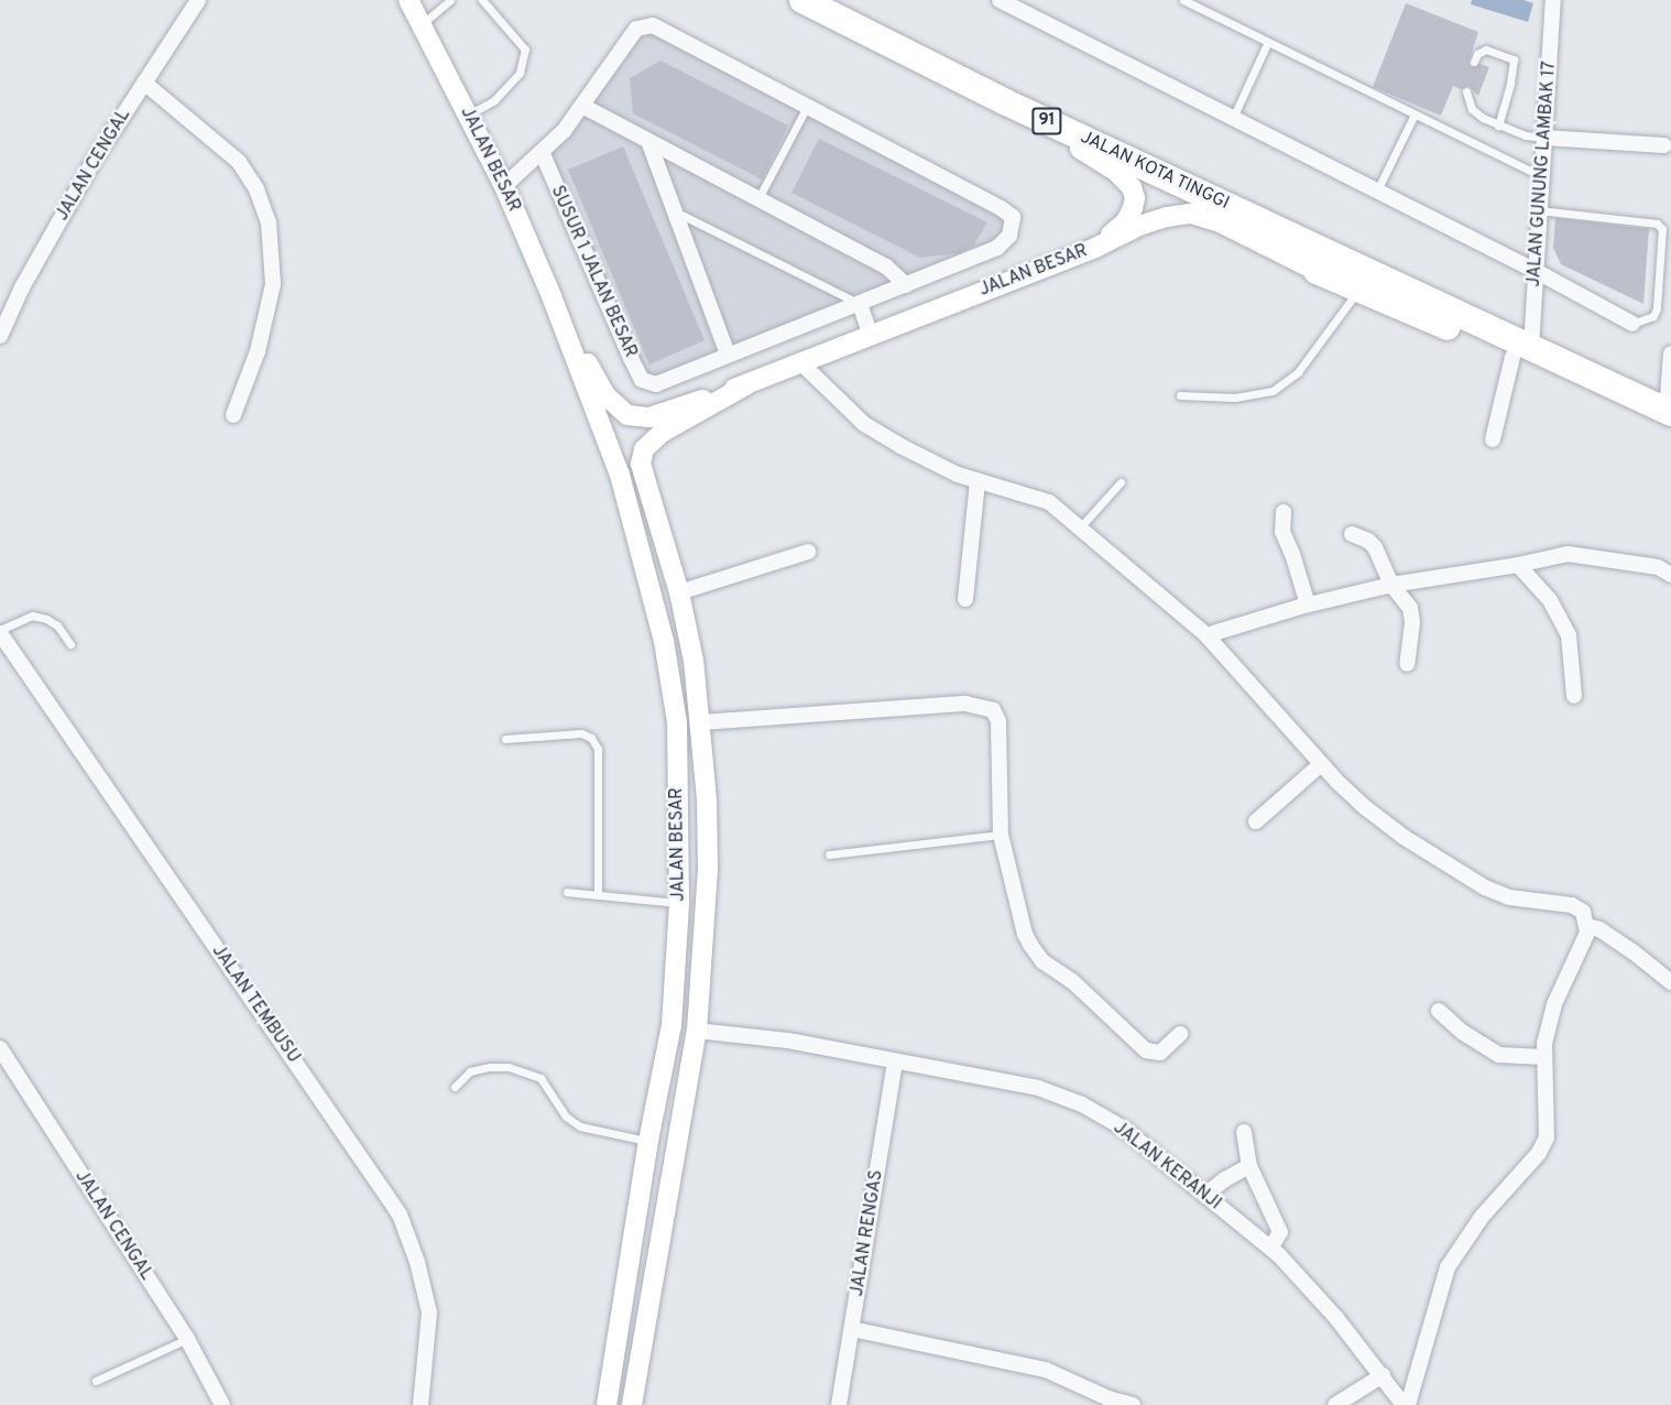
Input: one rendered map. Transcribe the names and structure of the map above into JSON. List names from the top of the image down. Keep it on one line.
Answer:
{"streets":{"highway":["91","JALAN KOTA TINGGI"],"main road":["JALAN BESAR"],"street":["JALAN CENGAL","JALAN GUNUNG LAMBAK 17","SUSUR 1 JALAN BESAR","JALAN TEMBUSU","JALAN KERANJI","JALAN RENGAS"]},"crossings":[["JALAN BESAR","JALAN KERANJI"],["JALAN KOTA TINGGI","JALAN GUNUNG LAMBAK 17"],["JALAN KERANJI","JALAN RENGAS"]]}
